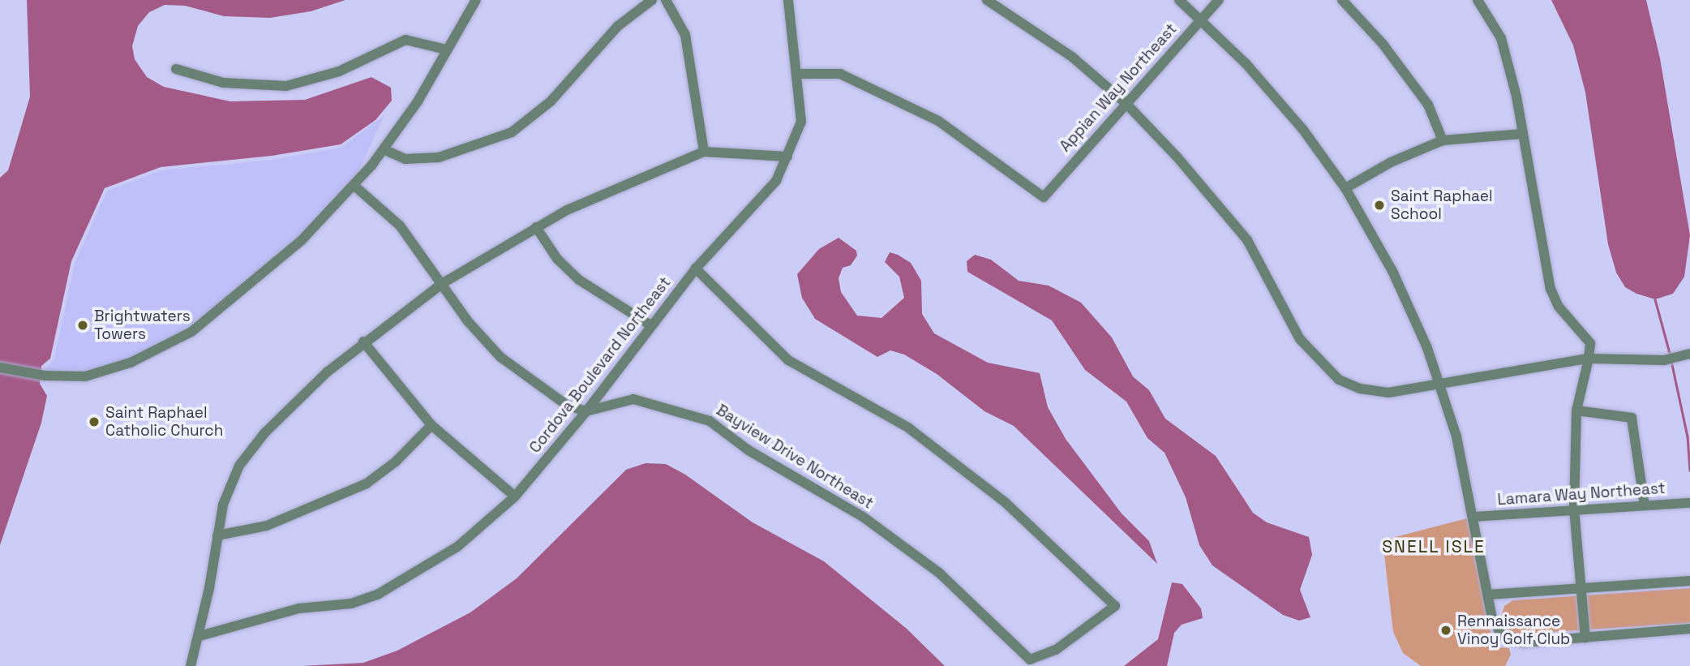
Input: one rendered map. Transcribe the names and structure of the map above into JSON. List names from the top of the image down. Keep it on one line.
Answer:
{"streets":{"street":["Appian Way Northeast","Cordova Boulevard Northeast","Bayview Drive Northeast","Lamara Way Northeast"]},"crossings":[["Appian Way Northeast","Cordova Boulevard Northeast"],["Cordova Boulevard Northeast","Bayview Drive Northeast"]],"districts":["SNELL ISLE"],"places":["Saint Raphael School","Brightwaters Towers","Saint Raphael Catholic Church","Rennaissance Vinoy Golf Club"]}
